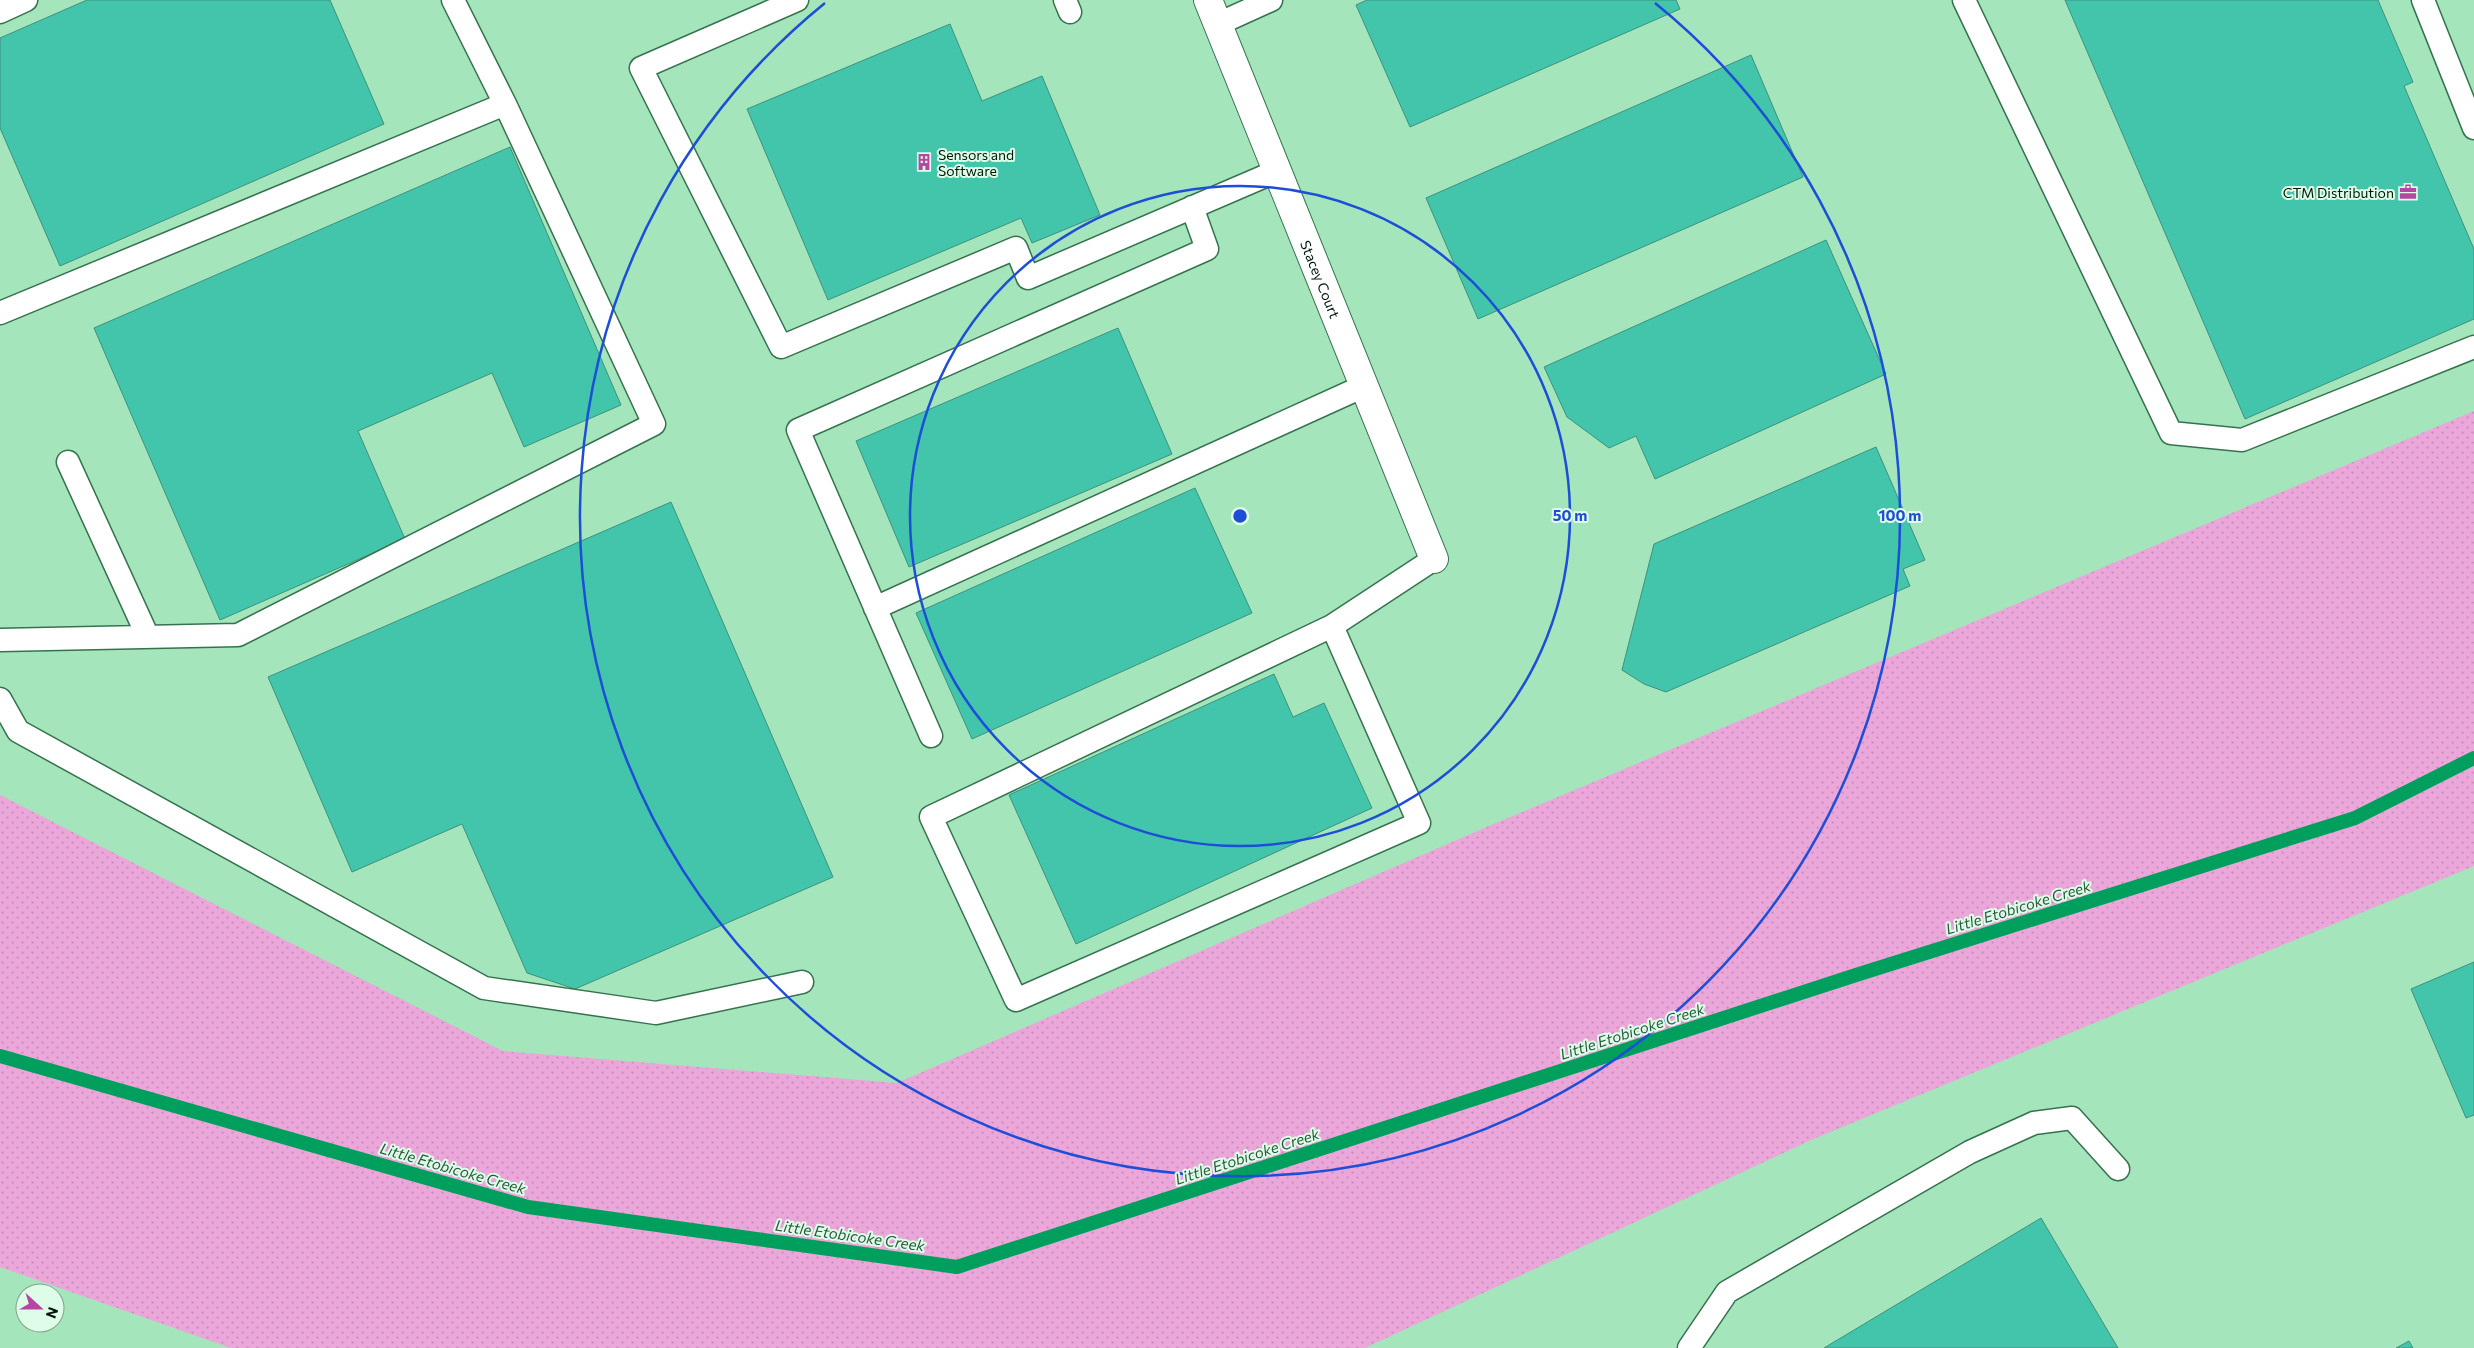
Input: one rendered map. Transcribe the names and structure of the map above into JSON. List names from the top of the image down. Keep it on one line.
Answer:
{"streets":{"street":["Stacey Court"]},"water":["Little Etobicoke Creek"],"places":{"building":["Sensors and Software"],"office":["CTM Distribution"]},"north":"right","rings":["50 m","100 m"]}
